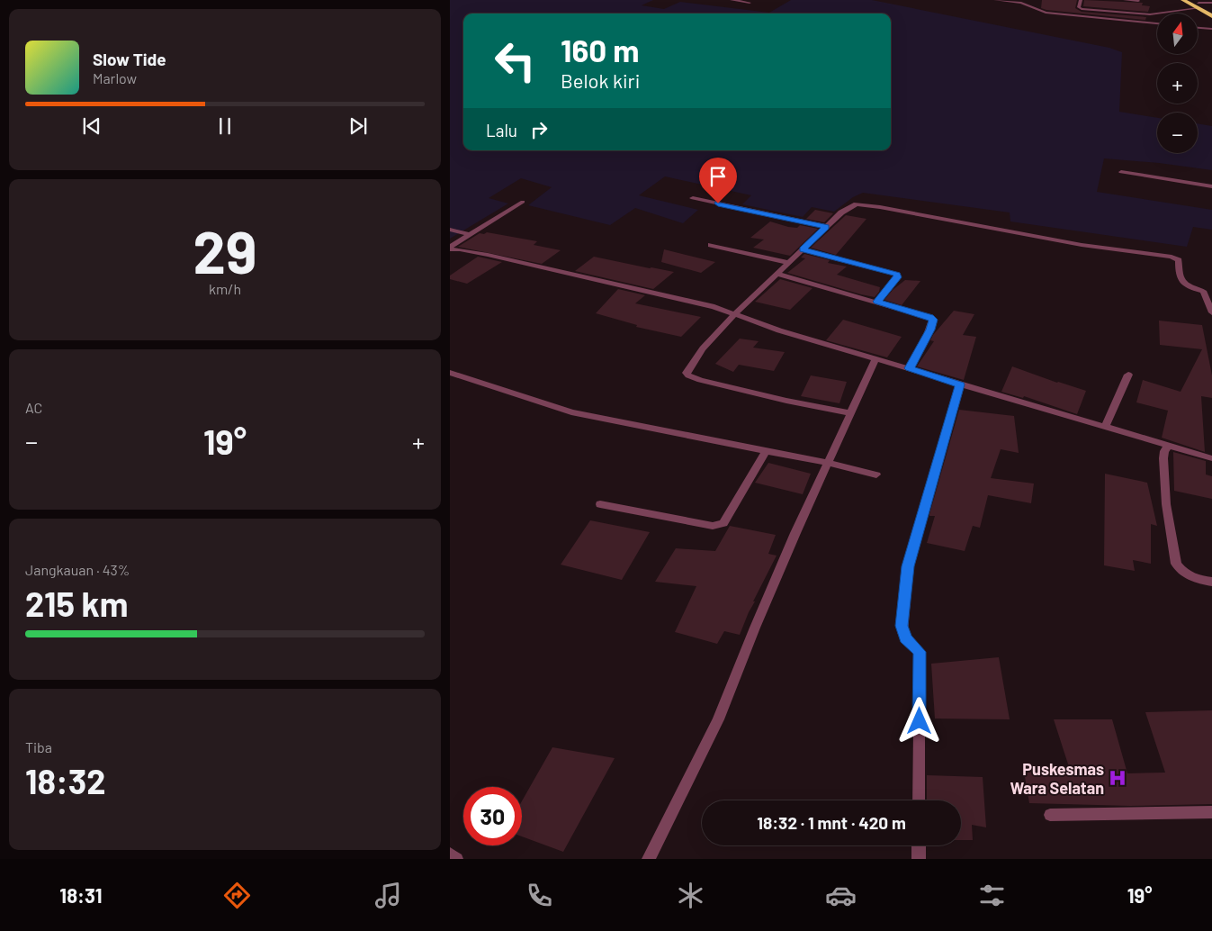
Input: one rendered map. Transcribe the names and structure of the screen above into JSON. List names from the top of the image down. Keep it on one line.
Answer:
{"places":{"hospital":["Puskesmas Wara Selatan"]},"north":"top","page":{"map_buttons":["+","−"],"turn":["160 m","Belok kiri"],"song":["Slow Tide","Marlow"],"then":"Lalu","tile":[["29","km/h"],"AC",["Jangkauan · 43%","215 km"],["Tiba","18:32"]],"heat":["−","19°","+"],"limit":"30","trip":"18:32 · 1 mnt · 420 m","tabs":["18:31","19°"]}}
